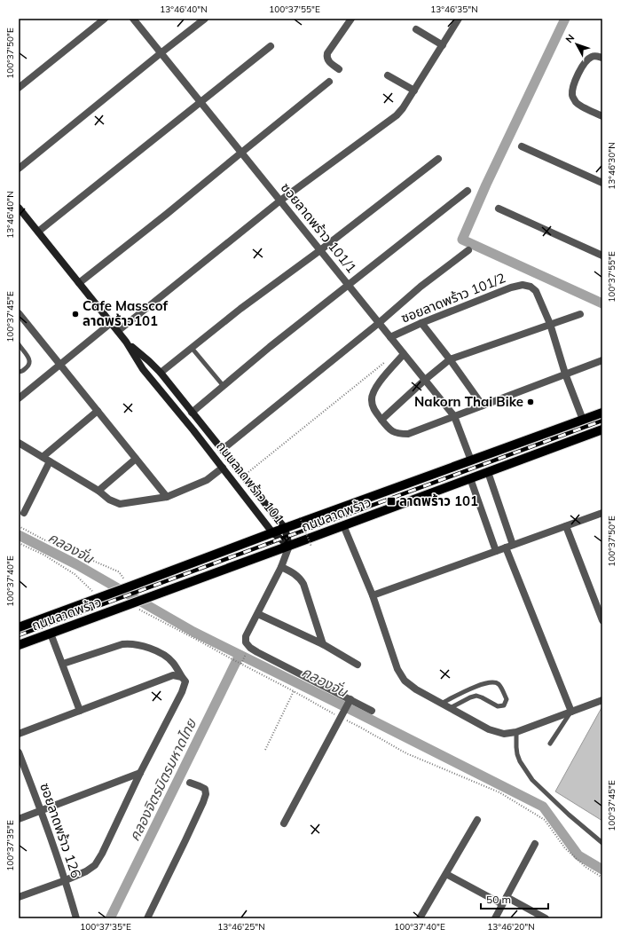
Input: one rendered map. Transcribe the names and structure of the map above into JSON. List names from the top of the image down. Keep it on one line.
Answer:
{"streets":{"main road":["ถนนลาดพร้าว"],"street":["ซอยลาดพร้าว 101/1","ซอยลาดพร้าว 101/2","ถนนลาดพร้าว 101","ซอยลาดพร้าว 126"]},"crossings":[["ซอยลาดพร้าว 101/1","ซอยลาดพร้าว 101/2"],["ซอยลาดพร้าว 101/1","ถนนลาดพร้าว"],["ซอยลาดพร้าว 101/2","ถนนลาดพร้าว"],["ถนนลาดพร้าว 101","ถนนลาดพร้าว"]],"water":["คลองจั่น","คลองจิตรมิตรมหาดไทย"],"places":{"other":["Cafe Masscof ลาดพร้าว101","Nakorn Thai Bike"],"transit":["ลาดพร้าว 101"]},"scale_bar":"50 m","north":"top left","coordinates":["13°46'40\"N","100°37'55\"E","13°46'35\"N","100°37'50\"E","13°46'30\"N","100°37'45\"E","100°37'40\"E","100°37'35\"E","13°46'25\"N","13°46'20\"N"]}
